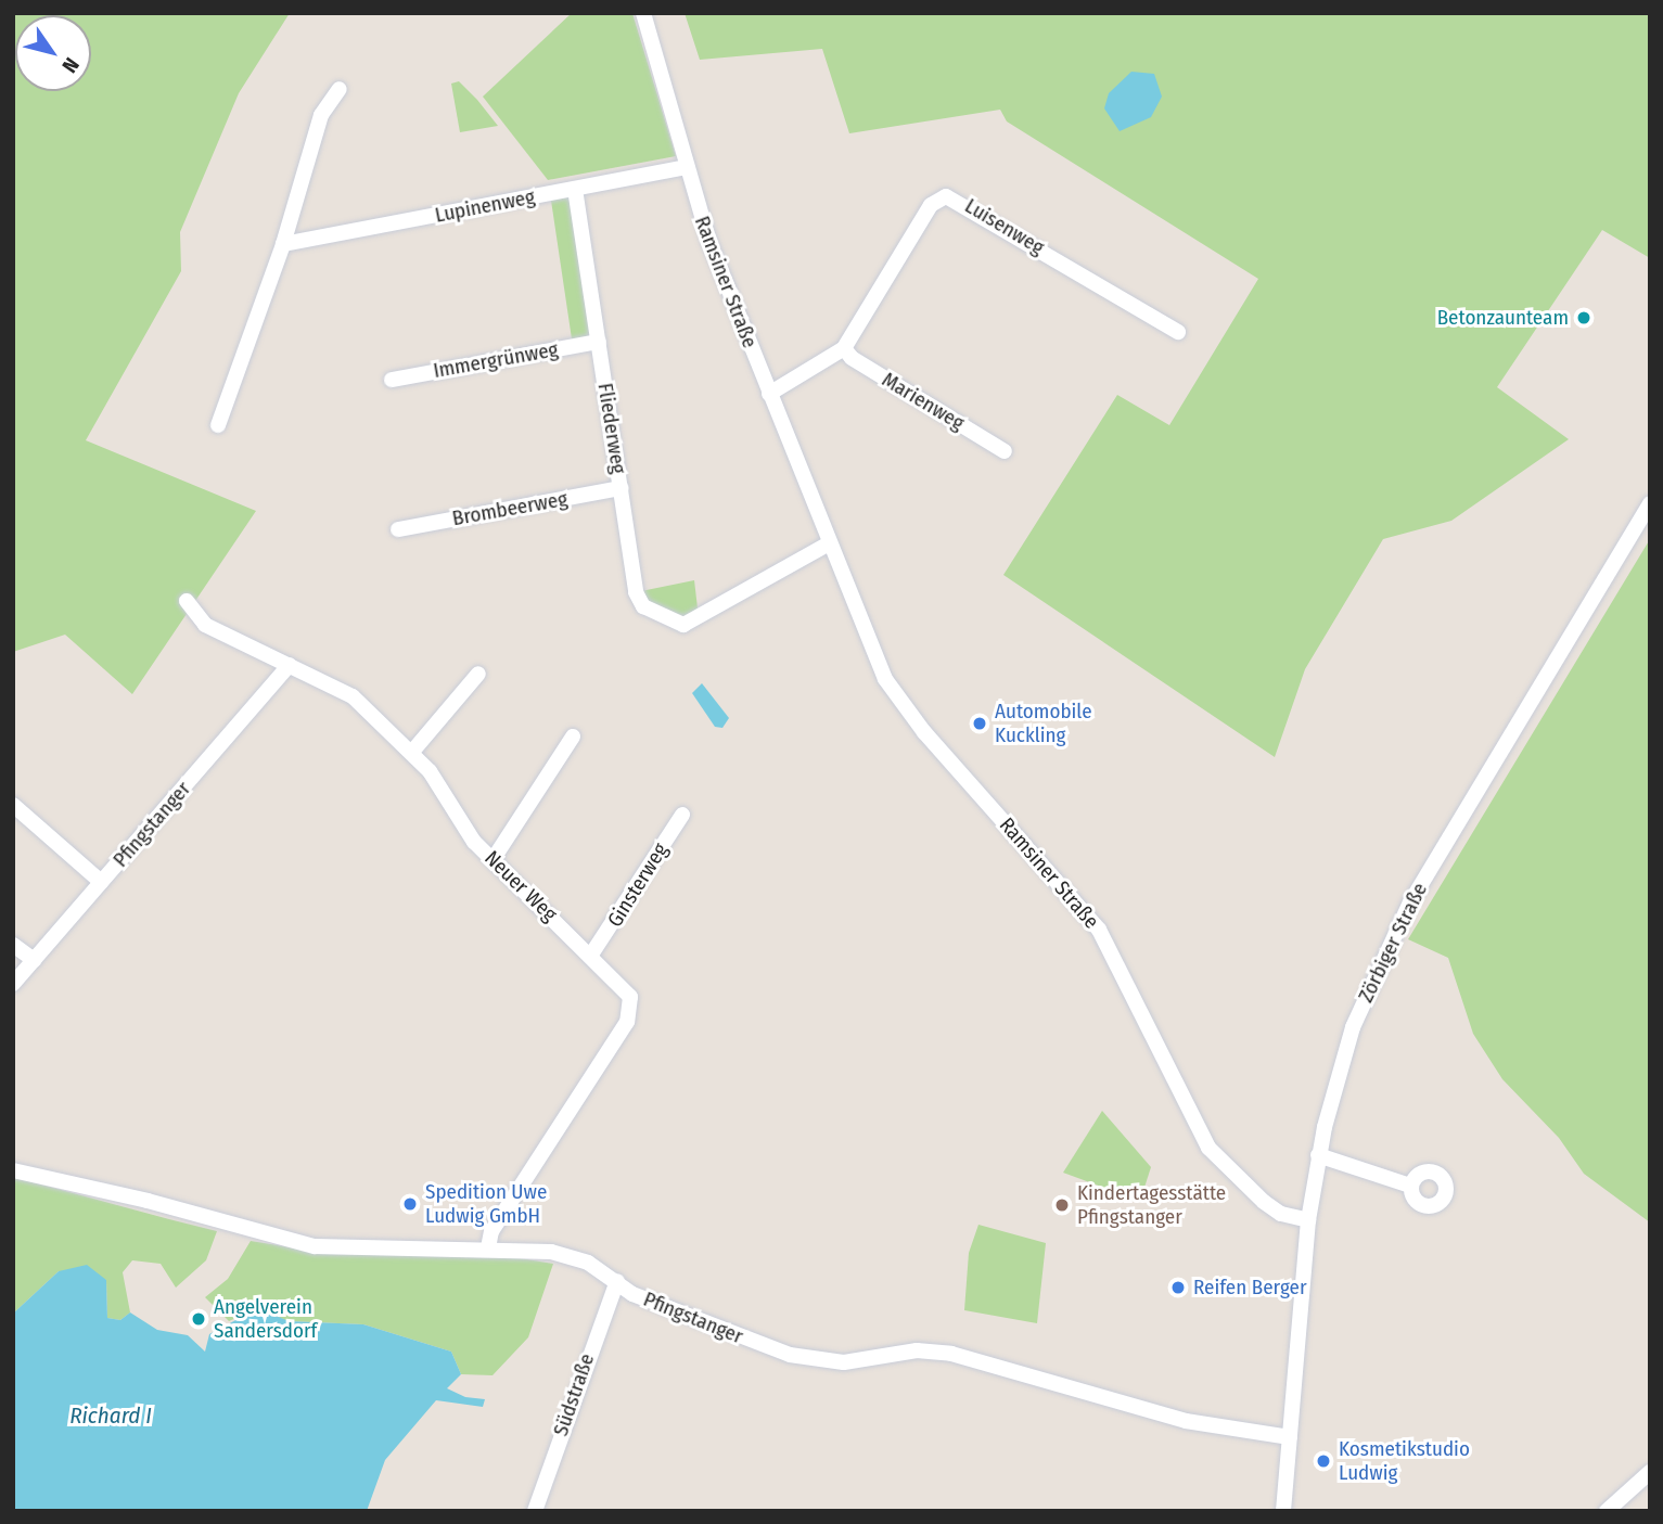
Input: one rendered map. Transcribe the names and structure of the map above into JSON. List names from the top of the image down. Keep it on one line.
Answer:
{"streets":{"street":["Lupinenweg","Luisenweg","Ramsiner Straße","Immergrünweg","Marienweg","Fliederweg","Brombeerweg","Pfingstanger","Ginsterweg","Neuer Weg","Zörbiger Straße","Südstraße"]},"crossings":[["Lupinenweg","Ramsiner Straße"],["Lupinenweg","Fliederweg"],["Luisenweg","Ramsiner Straße"],["Luisenweg","Marienweg"],["Ramsiner Straße","Fliederweg"],["Ramsiner Straße","Zörbiger Straße"],["Immergrünweg","Fliederweg"],["Fliederweg","Brombeerweg"],["Pfingstanger","Neuer Weg"],["Pfingstanger","Zörbiger Straße"],["Pfingstanger","Südstraße"],["Ginsterweg","Neuer Weg"]],"water":["Richard I"],"places":["Betonzaunteam","Automobile Kuckling","Spedition Uwe Ludwig GmbH","Kindertagesstätte Pfingstanger","Reifen Berger","Angelverein Sandersdorf","Kosmetikstudio Ludwig"],"north":"bottom right"}
